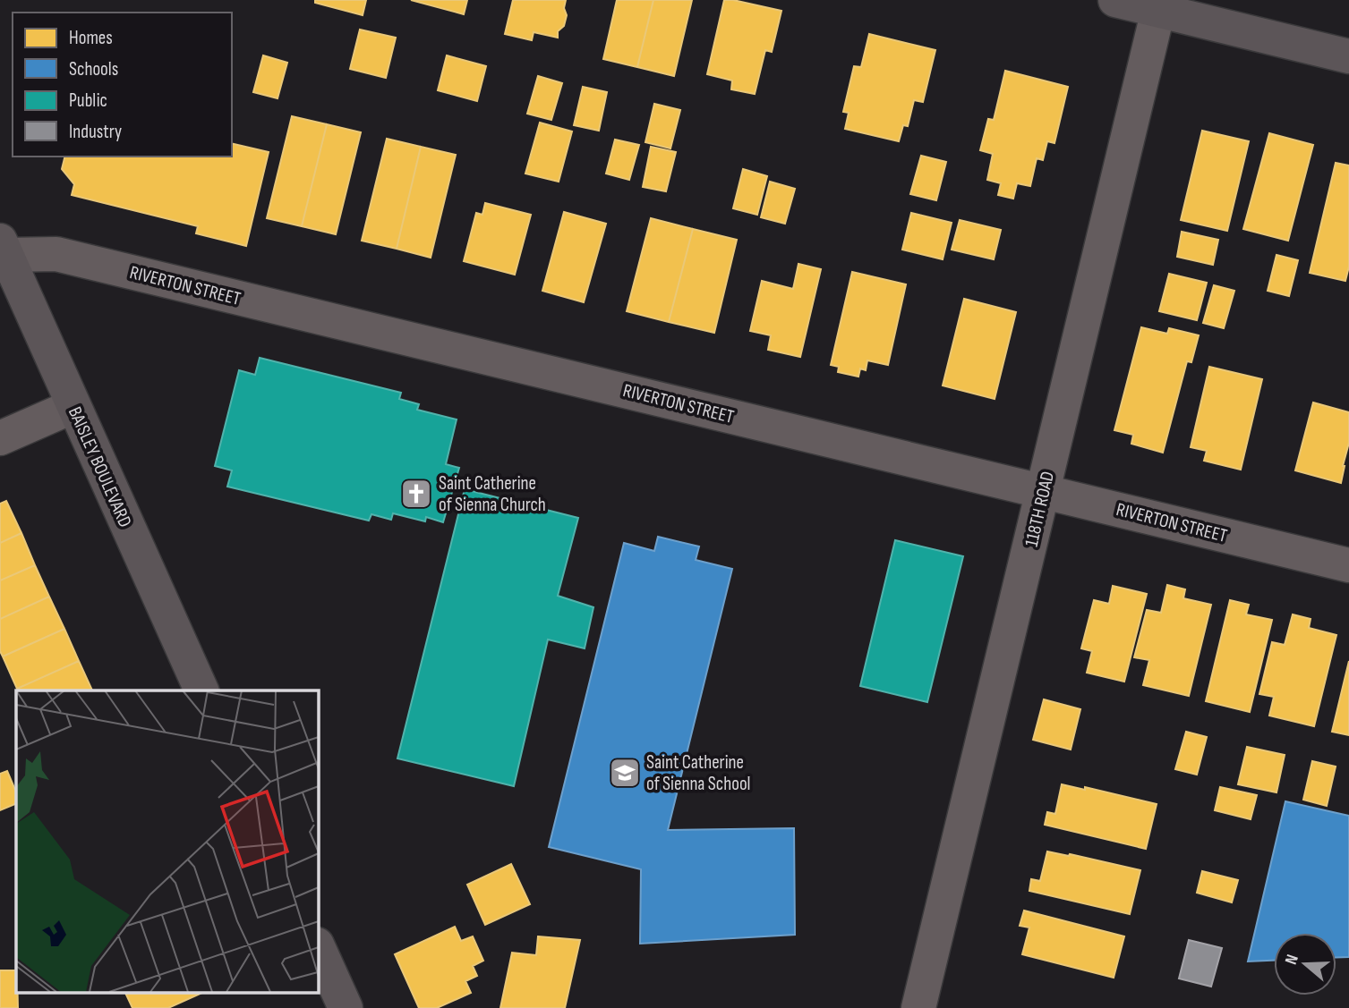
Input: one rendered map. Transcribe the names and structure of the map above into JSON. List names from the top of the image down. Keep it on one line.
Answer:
{"streets":{"street":["RIVERTON STREET","BAISLEY BOULEVARD","118TH ROAD"]},"crossings":[["RIVERTON STREET","BAISLEY BOULEVARD"],["RIVERTON STREET","118TH ROAD"]],"places":{"church":["Saint Catherine of Sienna Church"],"school or university":["Saint Catherine of Sienna School"]},"legend":["Homes","Schools","Public","Industry"],"north":"left"}
